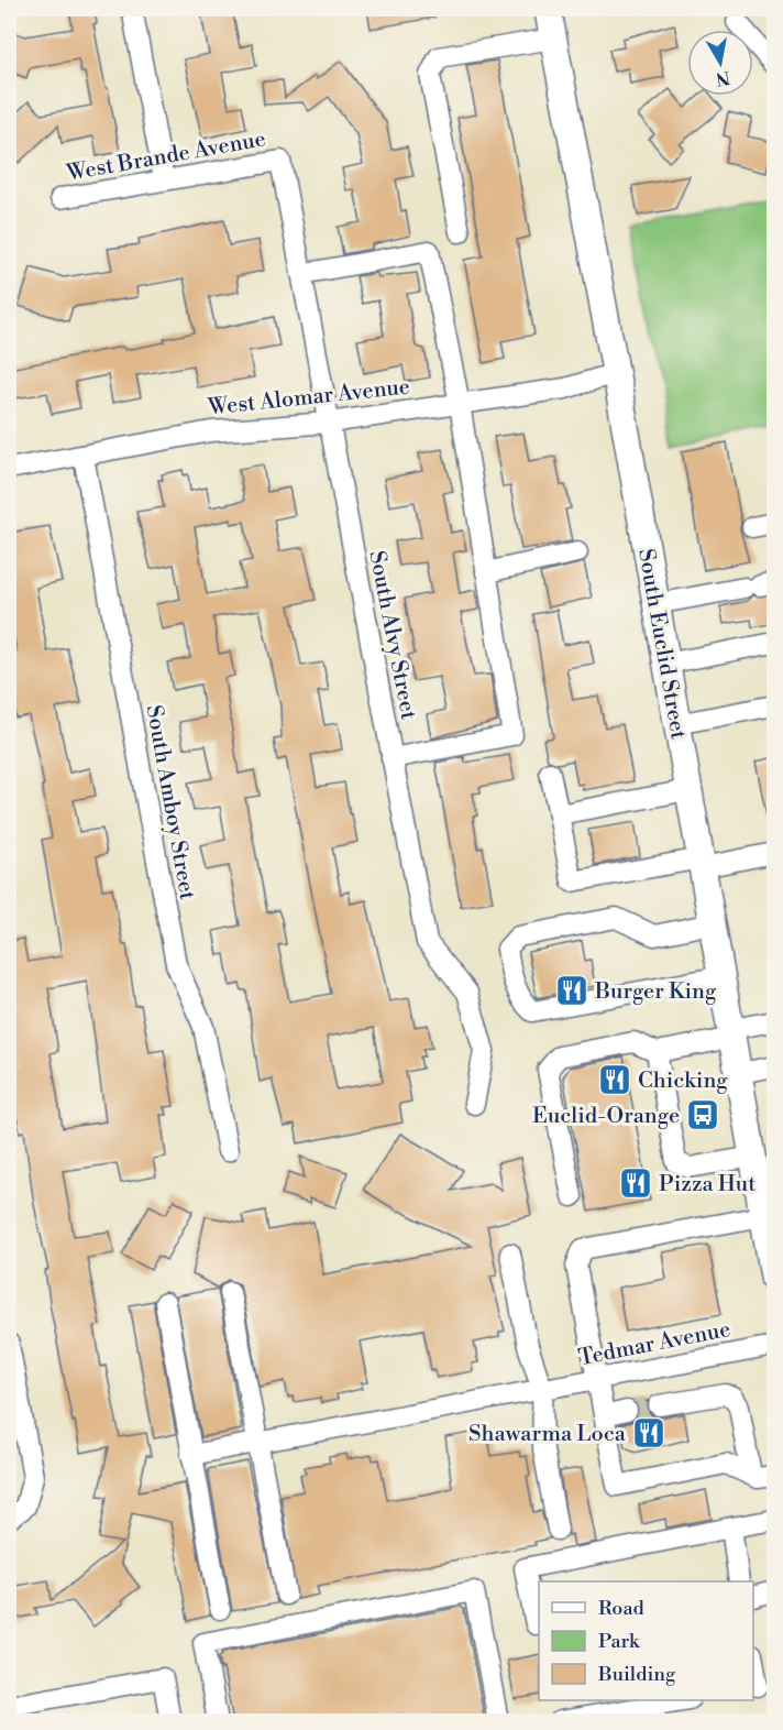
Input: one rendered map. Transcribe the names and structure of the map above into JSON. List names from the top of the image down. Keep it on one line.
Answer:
{"streets":{"main road":["South Euclid Street"],"street":["West Brande Avenue","West Alomar Avenue","South Alvy Street","South Amboy Street","Tedmar Avenue"]},"crossings":[["West Brande Avenue","South Alvy Street"],["West Alomar Avenue","South Alvy Street"],["West Alomar Avenue","South Euclid Street"],["West Alomar Avenue","South Amboy Street"]],"places":{"restaurant":["Burger King","Chicking","Pizza Hut","Shawarma Loca"],"bus stop":["Euclid-Orange"]},"legend":["Road","Park","Building"],"north":"bottom"}
